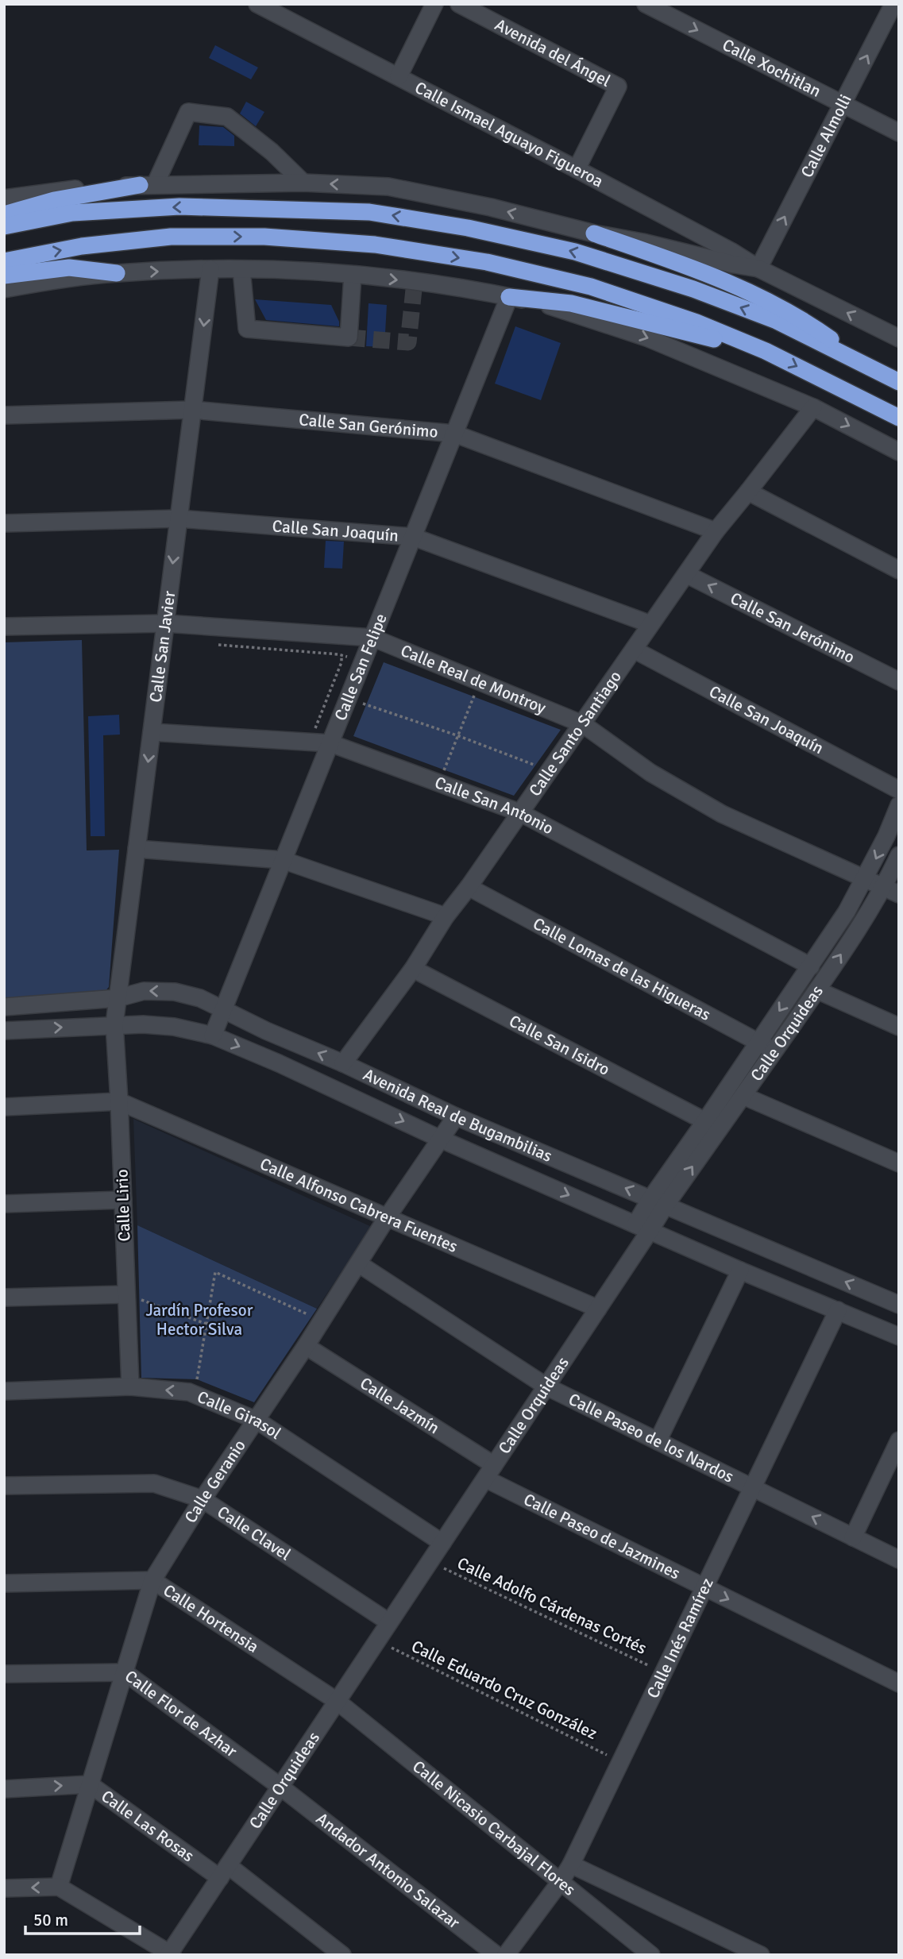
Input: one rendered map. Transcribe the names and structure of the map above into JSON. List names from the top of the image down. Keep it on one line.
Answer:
{"streets":{"street":["Avenida del Ángel","Calle Xochitlan","Calle Ismael Aguayo Figueroa","Calle Almolli","Calle San Gerónimo","Calle San Joaquín","Calle San Jerónimo","Calle San Javier","Calle San Felipe","Calle Real de Montroy","Calle Santo Santiago","Calle San Antonio","Calle Lomas de las Higueras","Calle Orquideas","Calle San Isidro","Avenida Real de Bugambilias","Calle Alfonso Cabrera Fuentes","Calle Lirio","Calle Jazmín","Calle Girasol","Calle Paseo de los Nardos","Calle Geranio","Calle Clavel","Calle Paseo de Jazmines","Calle Hortensia","Calle Inés Ramírez","Calle Flor de Azhar","Calle Las Rosas","Calle Nicasio Carbajal Flores","Andador Antonio Salazar"],"path":["Calle Adolfo Cárdenas Cortés","Calle Eduardo Cruz González"]},"crossings":[["Avenida del Ángel","Calle Ismael Aguayo Figueroa"],["Calle Xochitlan","Calle Almolli"],["Calle Ismael Aguayo Figueroa","Calle Almolli"],["Calle San Gerónimo","Calle San Javier"],["Calle San Gerónimo","Calle San Felipe"],["Calle San Gerónimo","Calle Santo Santiago"],["Calle San Joaquín","Calle San Javier"],["Calle San Joaquín","Calle San Felipe"],["Calle San Joaquín","Calle Santo Santiago"],["Calle San Jerónimo","Calle Santo Santiago"],["Calle San Javier","Calle Real de Montroy"],["Calle San Javier","Calle San Antonio"],["Calle San Javier","Avenida Real de Bugambilias"],["Calle San Javier","Calle Lirio"],["Calle San Felipe","Calle Real de Montroy"],["Calle San Felipe","Calle San Antonio"],["Calle San Felipe","Avenida Real de Bugambilias"],["Calle Real de Montroy","Calle Santo Santiago"],["Calle Real de Montroy","Calle Orquideas"],["Calle Santo Santiago","Calle San Antonio"],["Calle Santo Santiago","Calle Lomas de las Higueras"],["Calle Santo Santiago","Calle San Isidro"],["Calle Santo Santiago","Avenida Real de Bugambilias"],["Calle San Antonio","Calle Orquideas"],["Calle Lomas de las Higueras","Calle Orquideas"],["Calle Orquideas","Calle San Isidro"],["Calle Orquideas","Avenida Real de Bugambilias"],["Calle Orquideas","Calle Alfonso Cabrera Fuentes"],["Calle Orquideas","Calle Jazmín"],["Calle Orquideas","Calle Girasol"],["Calle Orquideas","Calle Paseo de los Nardos"],["Calle Orquideas","Calle Clavel"],["Calle Orquideas","Calle Paseo de Jazmines"],["Calle Orquideas","Calle Adolfo Cárdenas Cortés"],["Calle Orquideas","Calle Hortensia"],["Calle Orquideas","Calle Eduardo Cruz González"],["Calle Orquideas","Calle Flor de Azhar"],["Calle Orquideas","Calle Las Rosas"],["Calle Orquideas","Calle Nicasio Carbajal Flores"],["Calle Orquideas","Andador Antonio Salazar"],["Avenida Real de Bugambilias","Calle Lirio"],["Avenida Real de Bugambilias","Calle Geranio"],["Avenida Real de Bugambilias","Calle Inés Ramírez"],["Calle Alfonso Cabrera Fuentes","Calle Lirio"],["Calle Alfonso Cabrera Fuentes","Calle Geranio"],["Calle Lirio","Calle Girasol"],["Calle Jazmín","Calle Geranio"],["Calle Jazmín","Calle Paseo de Jazmines"],["Calle Girasol","Calle Geranio"],["Calle Paseo de los Nardos","Calle Geranio"],["Calle Paseo de los Nardos","Calle Inés Ramírez"],["Calle Geranio","Calle Clavel"],["Calle Geranio","Calle Hortensia"],["Calle Geranio","Calle Flor de Azhar"],["Calle Geranio","Calle Las Rosas"],["Calle Paseo de Jazmines","Calle Inés Ramírez"],["Calle Adolfo Cárdenas Cortés","Calle Inés Ramírez"],["Calle Hortensia","Calle Nicasio Carbajal Flores"],["Calle Inés Ramírez","Calle Eduardo Cruz González"],["Calle Inés Ramírez","Calle Nicasio Carbajal Flores"],["Calle Flor de Azhar","Andador Antonio Salazar"]],"one_way":["Calle Xochitlan","Calle Almolli","Calle San Javier","Calle Paseo de Jazmines"],"parks":["Jardín Profesor Hector Silva"],"scale_bar":"50 m"}
